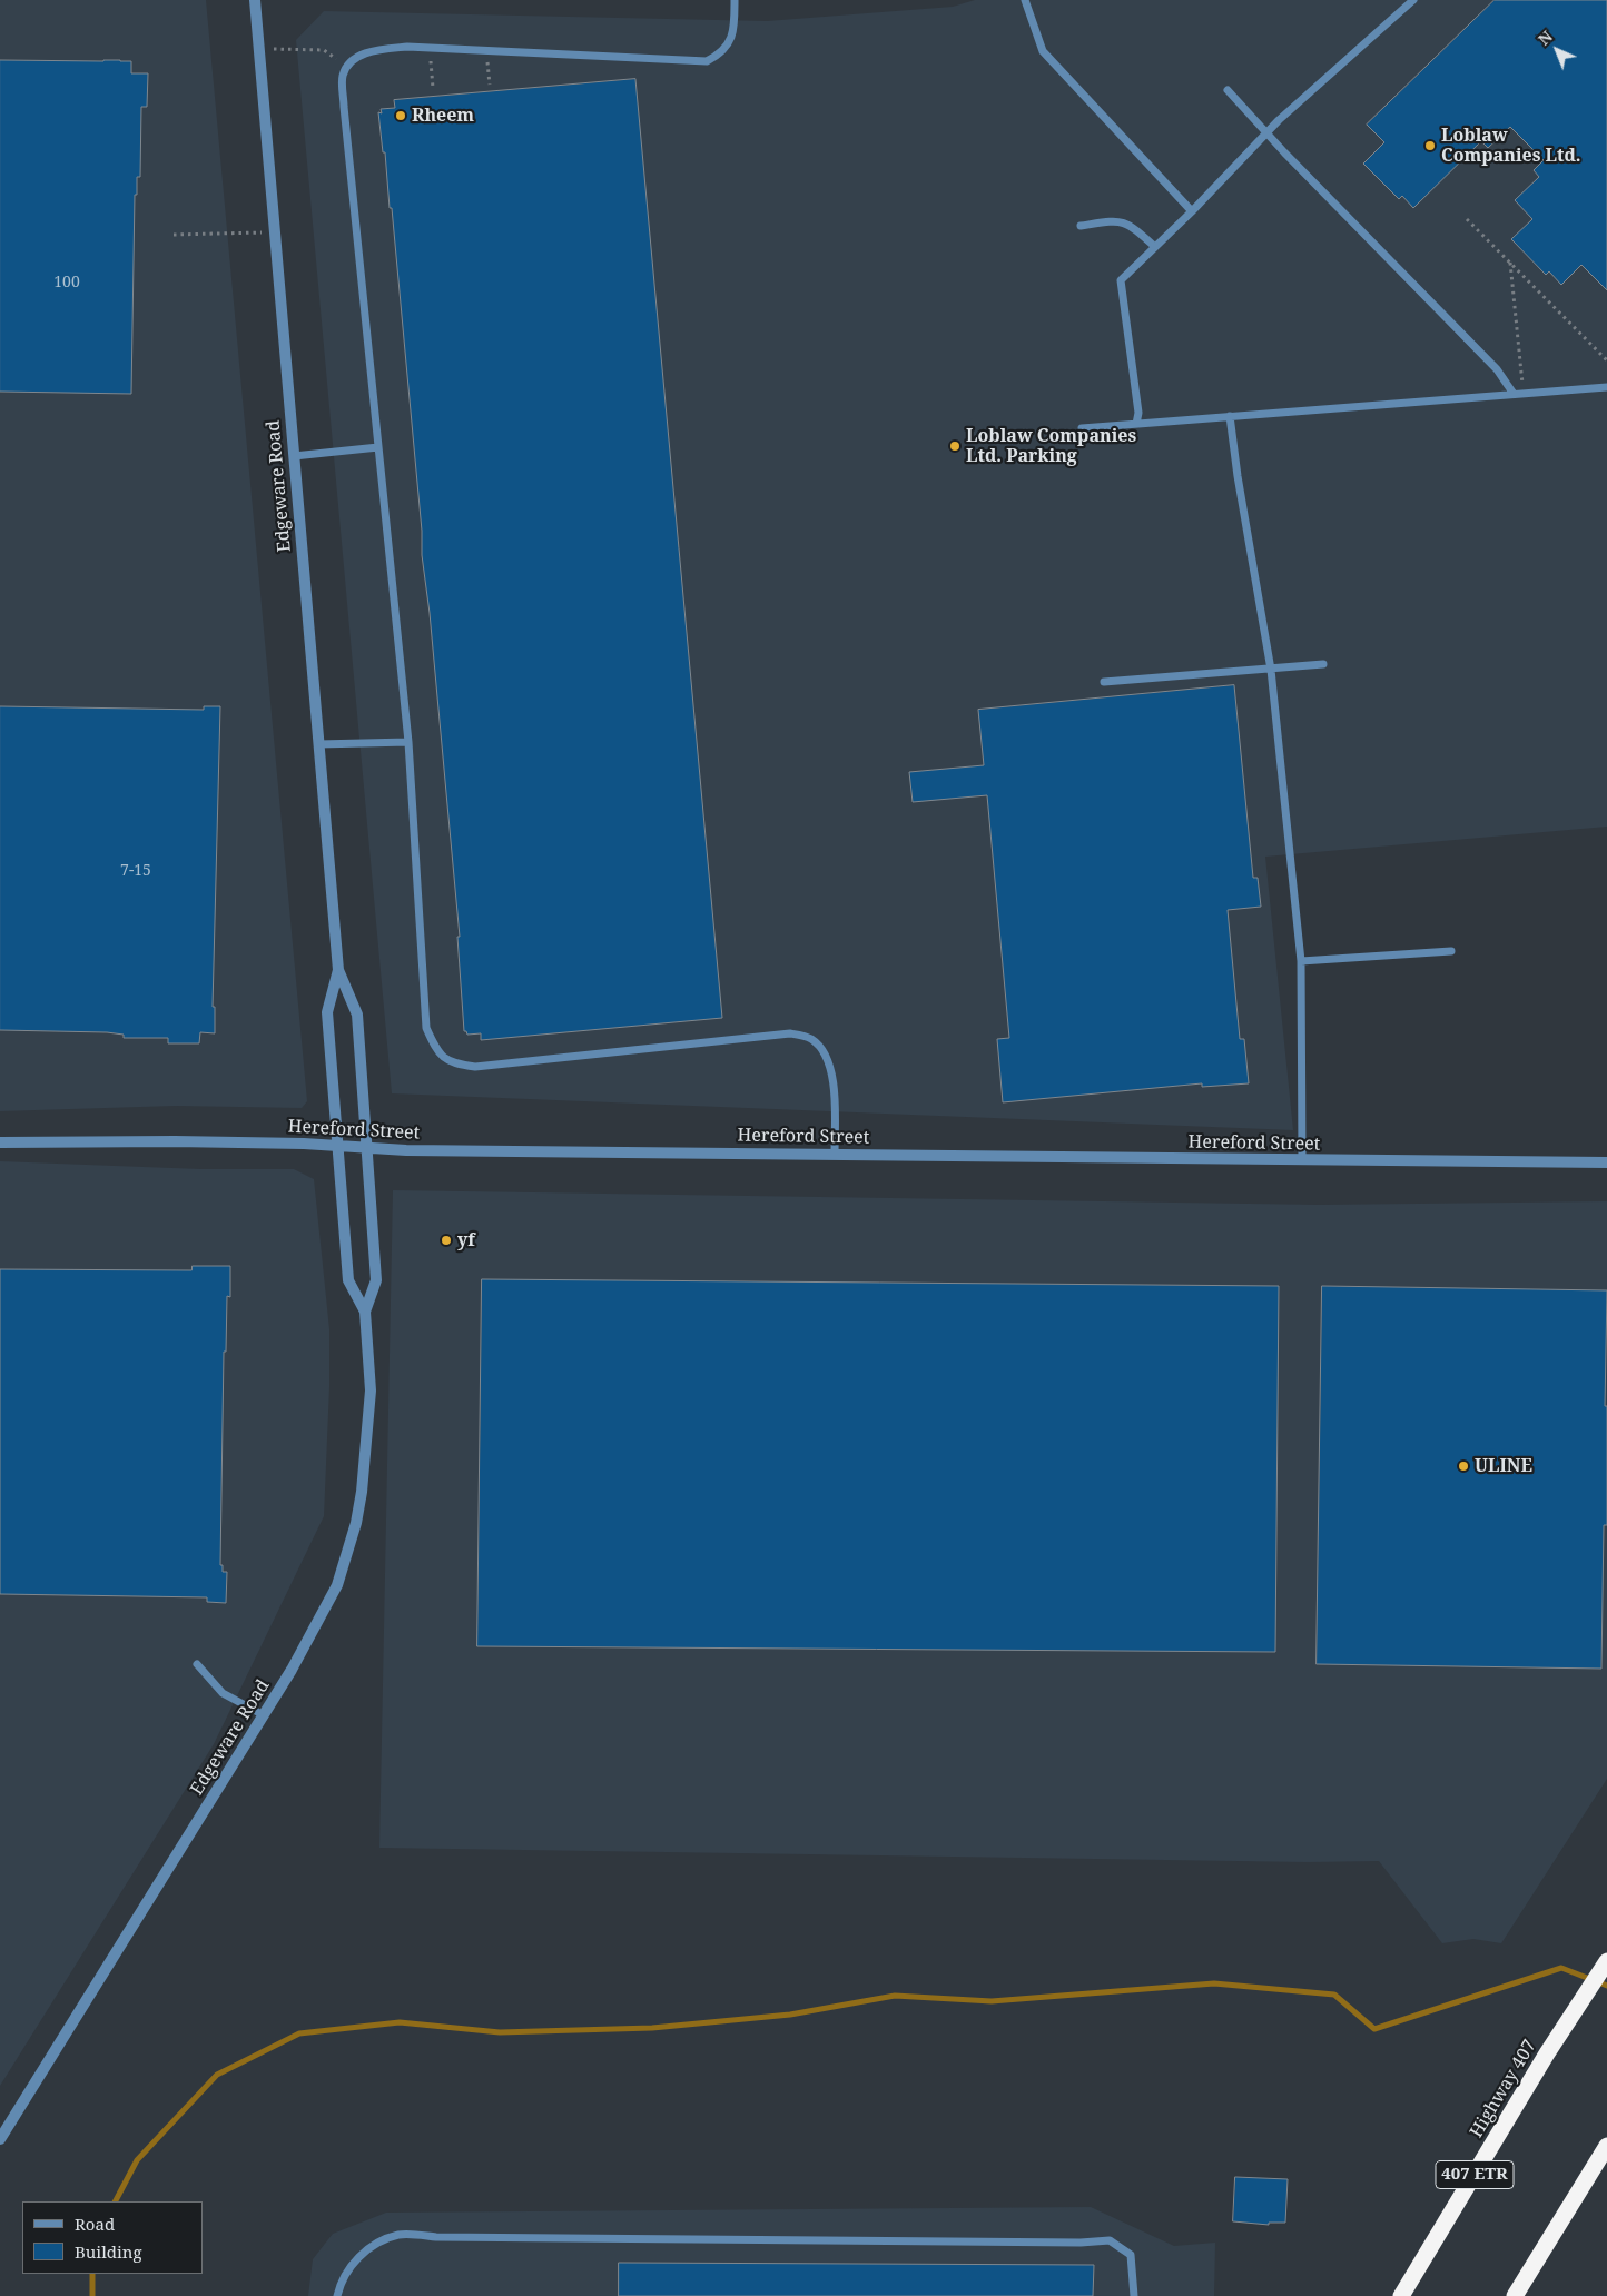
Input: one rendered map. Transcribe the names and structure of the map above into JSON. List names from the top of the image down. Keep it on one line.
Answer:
{"streets":{"highway":["Highway 407","407 ETR"],"street":["Edgeware Road","Hereford Street"]},"crossings":[["Edgeware Road","Hereford Street"]],"places":["Rheem","Loblaw Companies Ltd.","Loblaw Companies Ltd. Parking","yf","ULINE"],"house_numbers":["100","7-15"],"legend":["Road","Building"],"north":"top left"}
